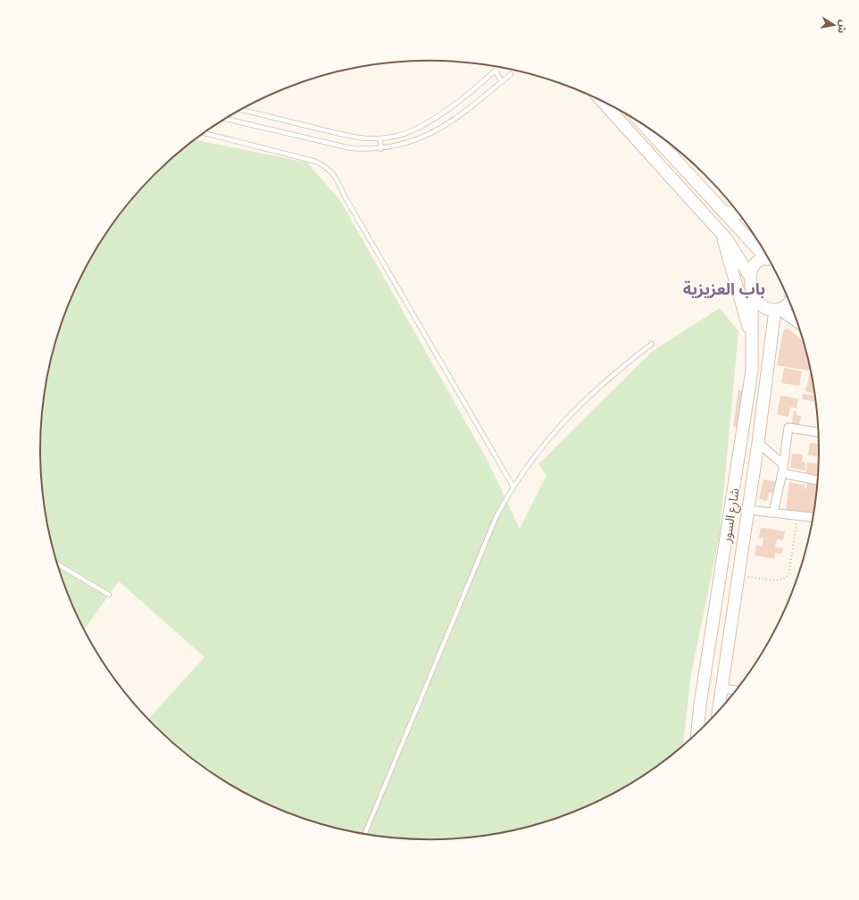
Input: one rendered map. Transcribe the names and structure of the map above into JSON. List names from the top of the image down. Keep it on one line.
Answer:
{"streets":{"main road":["شارع السور"]},"districts":["باب العزيزية"],"north":"right"}
